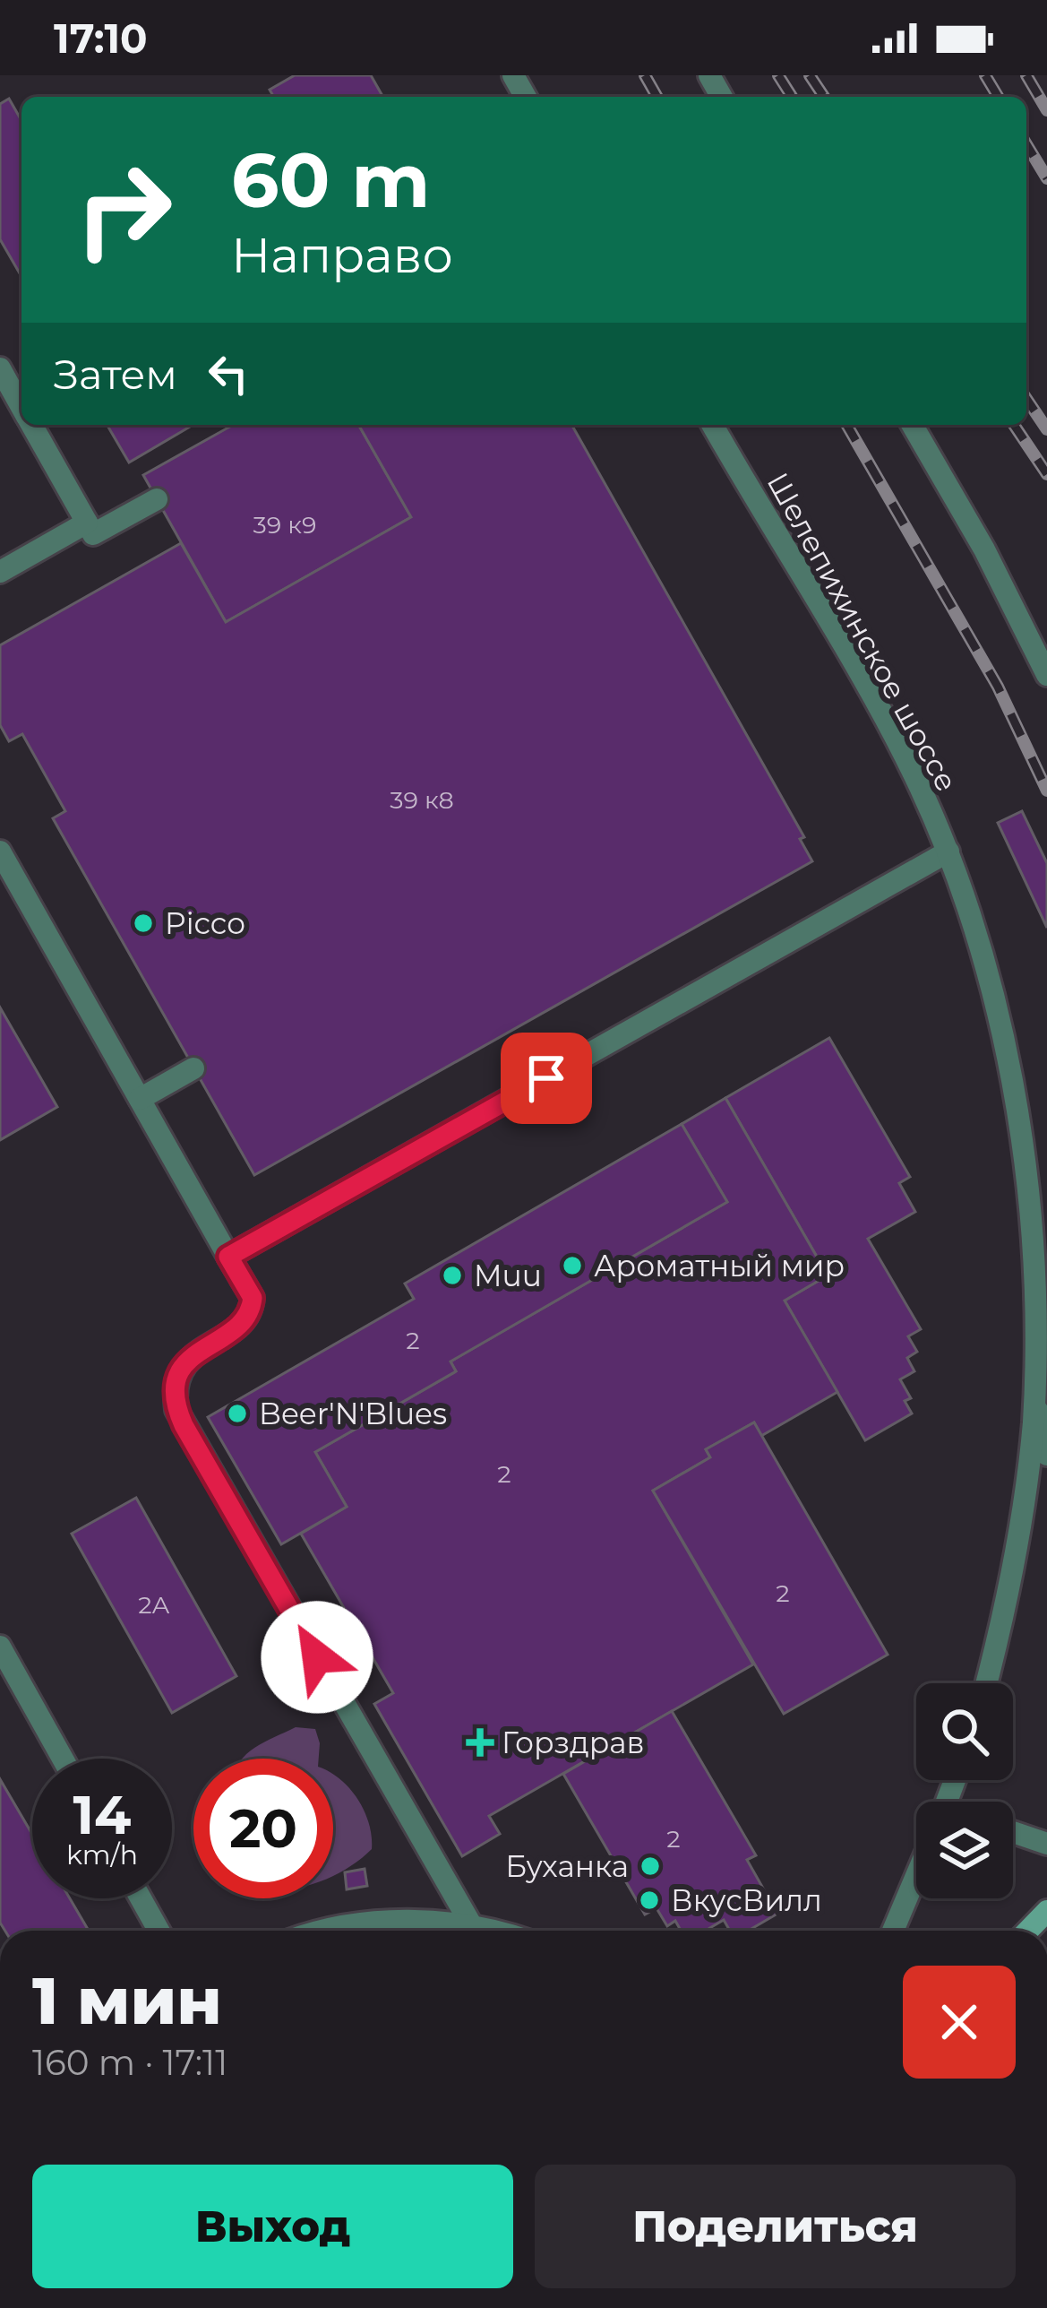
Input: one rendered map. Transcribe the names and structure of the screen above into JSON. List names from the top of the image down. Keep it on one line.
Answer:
{"streets":{"street":["Шелепихинское шоссе"]},"places":{"other":["Picco","Ароматный мир","Muu","Beer'N'Blues","Буханка","ВкусВилл"],"health":["Горздрав"]},"house_numbers":["39 к9","39 к8","2","2","2","2А","2"],"page":{"status":"17:10","turn":["60 m","Направо"],"then":"Затем","speed":"14 km/h","limit":"20","heading":["1 мин","160 m · 17:11"],"buttons":["Выход","Поделиться"]}}
